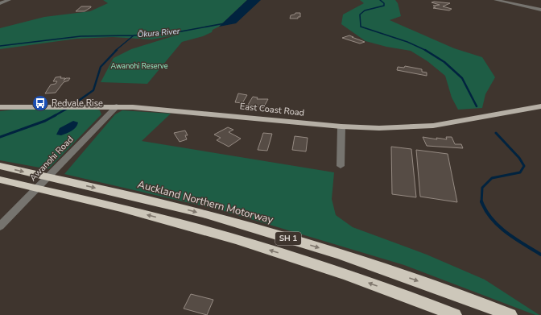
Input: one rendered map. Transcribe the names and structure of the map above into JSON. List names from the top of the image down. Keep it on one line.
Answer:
{"streets":{"highway":["Auckland Northern Motorway","SH 1"],"main road":["East Coast Road"],"street":["Awanohi Road"]},"crossings":[["East Coast Road","Awanohi Road"]],"water":["Ōkura River"],"parks":["Awanohi Reserve"],"places":{"bus stop":["Redvale Rise"]}}
